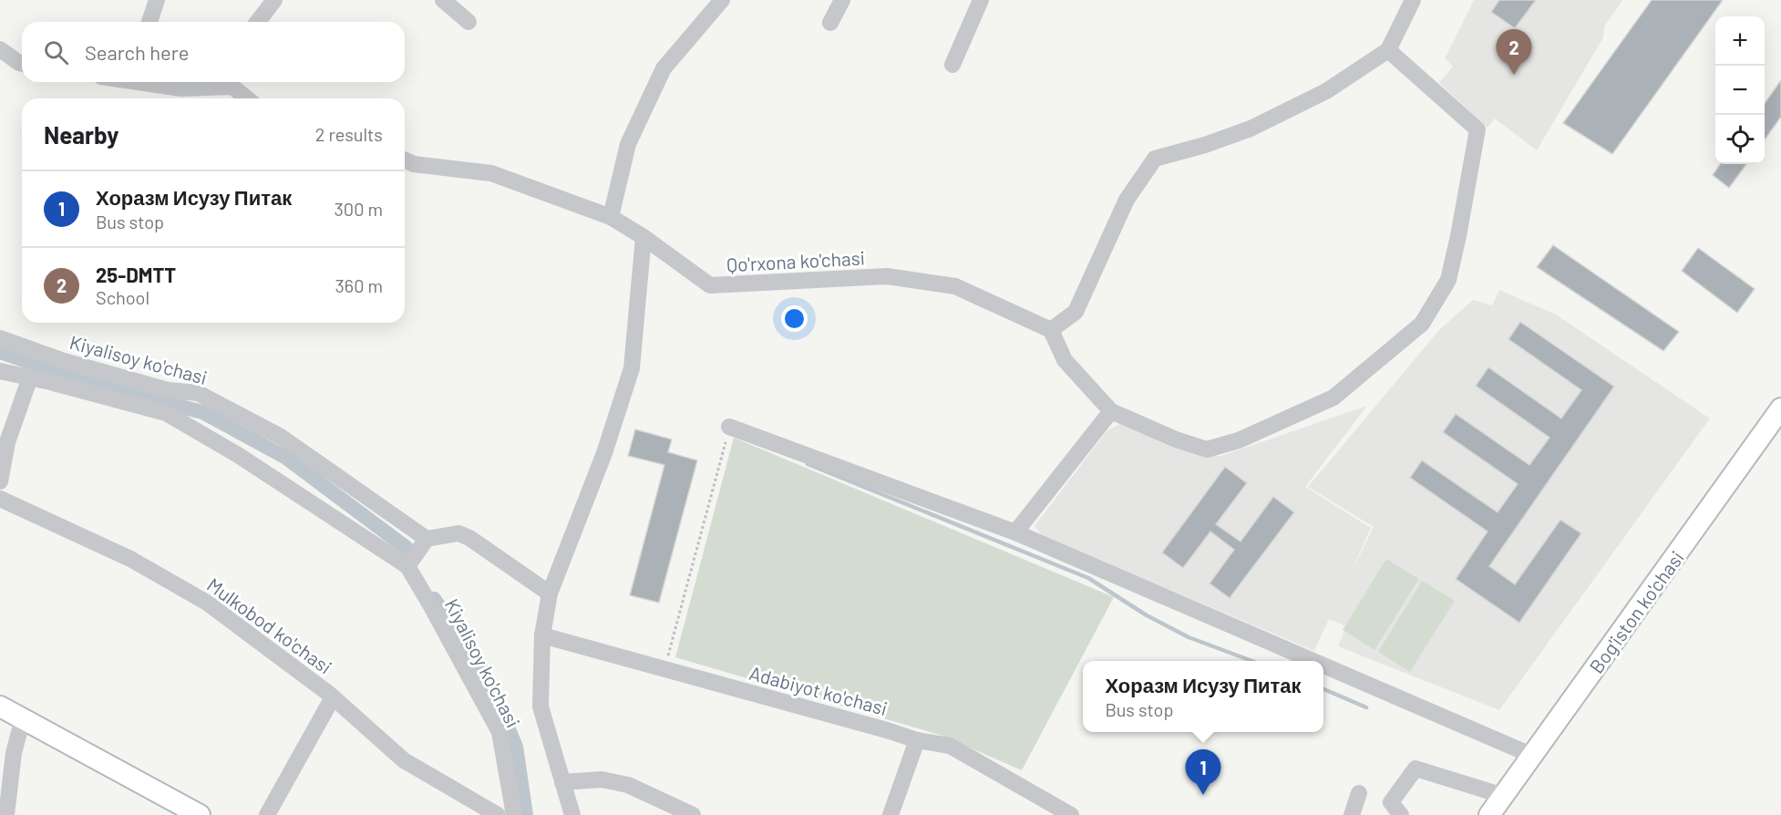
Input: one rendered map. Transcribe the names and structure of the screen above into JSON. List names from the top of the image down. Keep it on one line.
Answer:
{"streets":{"main road":["Bog'iston ko'chasi"],"street":["Qo'rxona ko'chasi","Kiyalisoy ko'chasi","Mulkobod ko'chasi","Adabiyot ko'chasi"]},"page":{"map_buttons":["+","−"],"search":"Search here","pins":["2","1"],"heading":["Nearby","2 results"],"list":[{"mark":"1","name":"Хоразм Исузу Питак","note":"Bus stop","value":"300 m"},{"mark":"2","name":"25-DMTT","note":"School","value":"360 m"}],"popup":["Хоразм Исузу Питак","Bus stop"]}}
